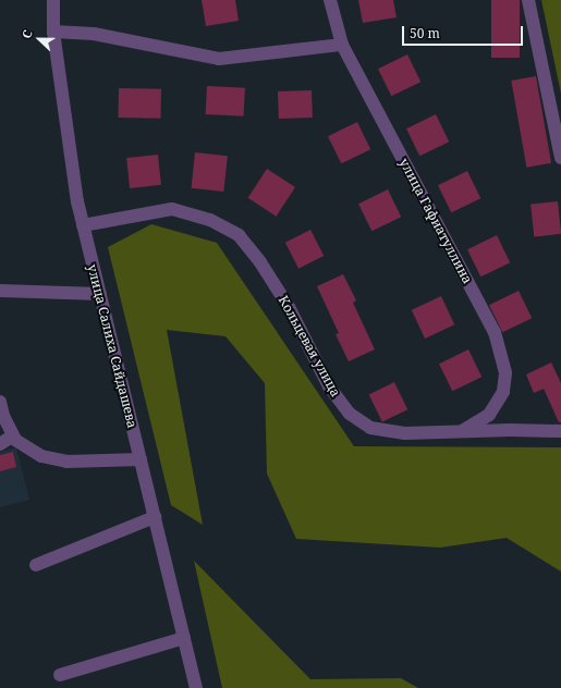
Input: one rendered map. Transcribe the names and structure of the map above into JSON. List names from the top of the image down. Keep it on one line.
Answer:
{"streets":{"street":["улица Гафиатуллина","улица Салиха Сайдашева","Кольцевая улица"]},"crossings":[["улица Гафиатуллина","Кольцевая улица"],["улица Салиха Сайдашева","Кольцевая улица"]],"scale_bar":"50 m","north":"left"}
